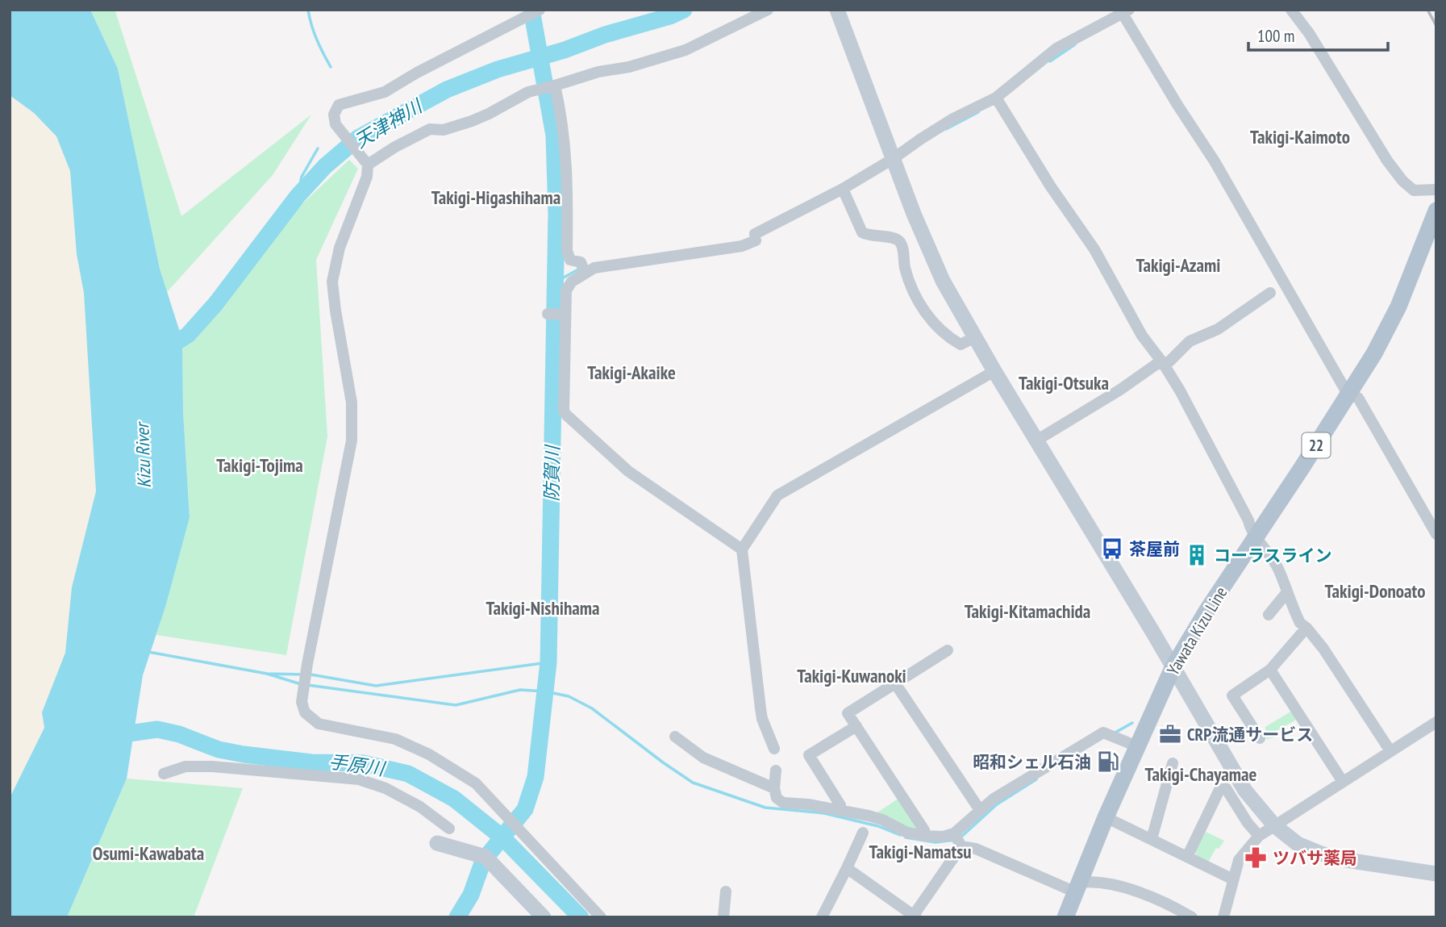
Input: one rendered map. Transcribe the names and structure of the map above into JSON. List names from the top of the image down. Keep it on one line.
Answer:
{"streets":{"main road":["22","Yawata Kizu Line"]},"districts":["Takigi-Kaimoto","Takigi-Higashihama","Takigi-Azami","Takigi-Akaike","Takigi-Otsuka","Takigi-Tojima","Takigi-Donoato","Takigi-Nishihama","Takigi-Kitamachida","Takigi-Kuwanoki","Takigi-Chayamae","Takigi-Namatsu","Osumi-Kawabata"],"water":["天津神川","Kizu River","防賀川","手原川"],"places":{"bus stop":["茶屋前"],"building":["コーラスライン"],"office":["CRP流通サービス"],"fuel station":["昭和シェル石油"],"pharmacy":["ツバサ薬局"]},"scale_bar":"100 m"}
